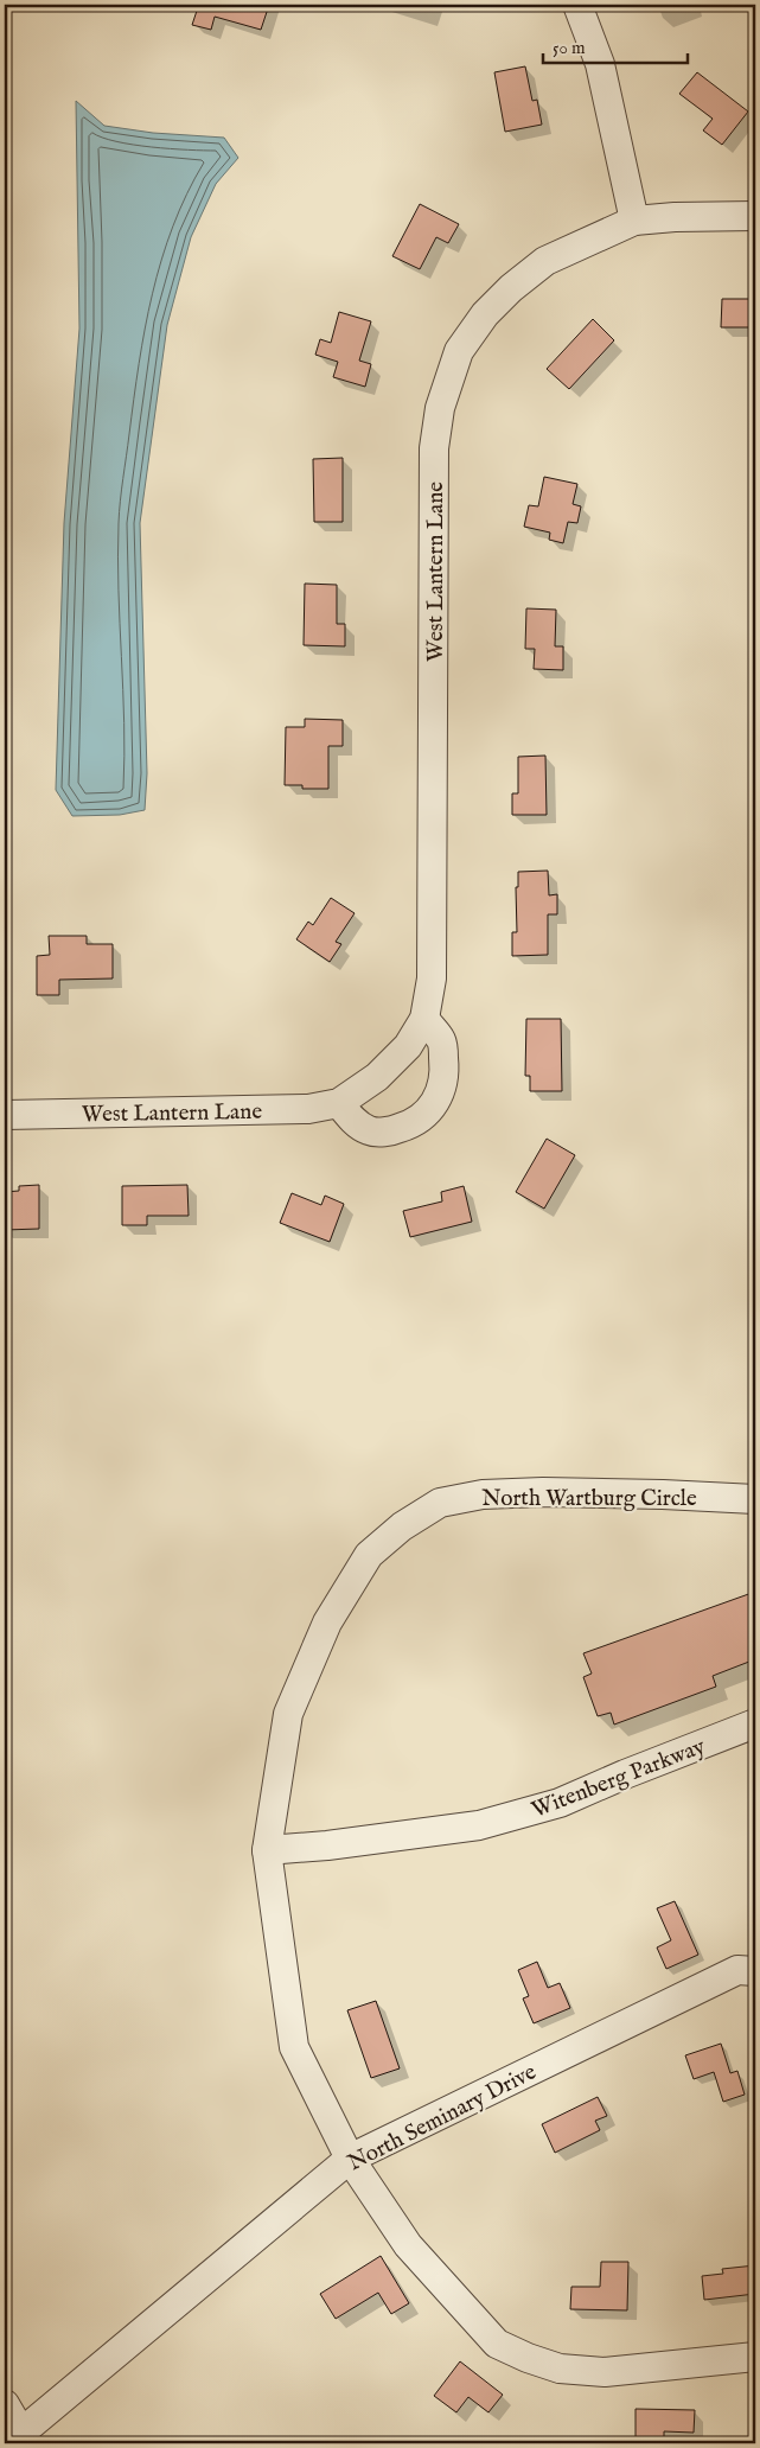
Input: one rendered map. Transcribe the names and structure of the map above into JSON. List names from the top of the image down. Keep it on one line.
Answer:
{"streets":{"street":["West Lantern Lane","North Wartburg Circle","Witenberg Parkway","North Seminary Drive"]},"crossings":[["North Wartburg Circle","Witenberg Parkway"],["North Wartburg Circle","North Seminary Drive"]],"scale_bar":"50 m"}
